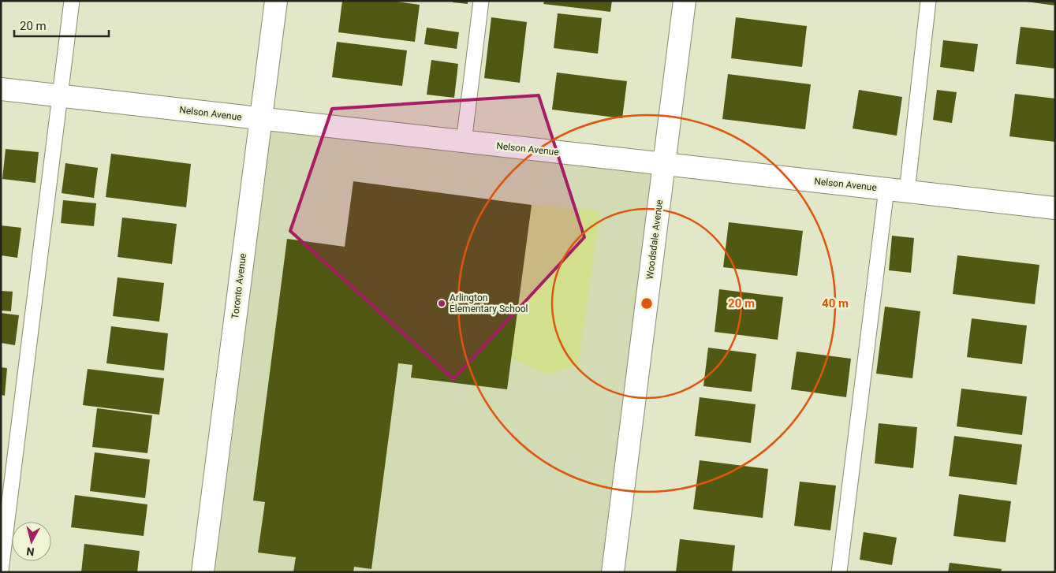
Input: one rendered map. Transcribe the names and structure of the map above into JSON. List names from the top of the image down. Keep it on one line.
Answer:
{"streets":{"street":["Nelson Avenue","Woodsdale Avenue","Toronto Avenue"]},"crossings":[["Nelson Avenue","Woodsdale Avenue"],["Nelson Avenue","Toronto Avenue"]],"places":["Arlington Elementary School"],"scale_bar":"20 m","north":"bottom","rings":["20 m","40 m"]}
